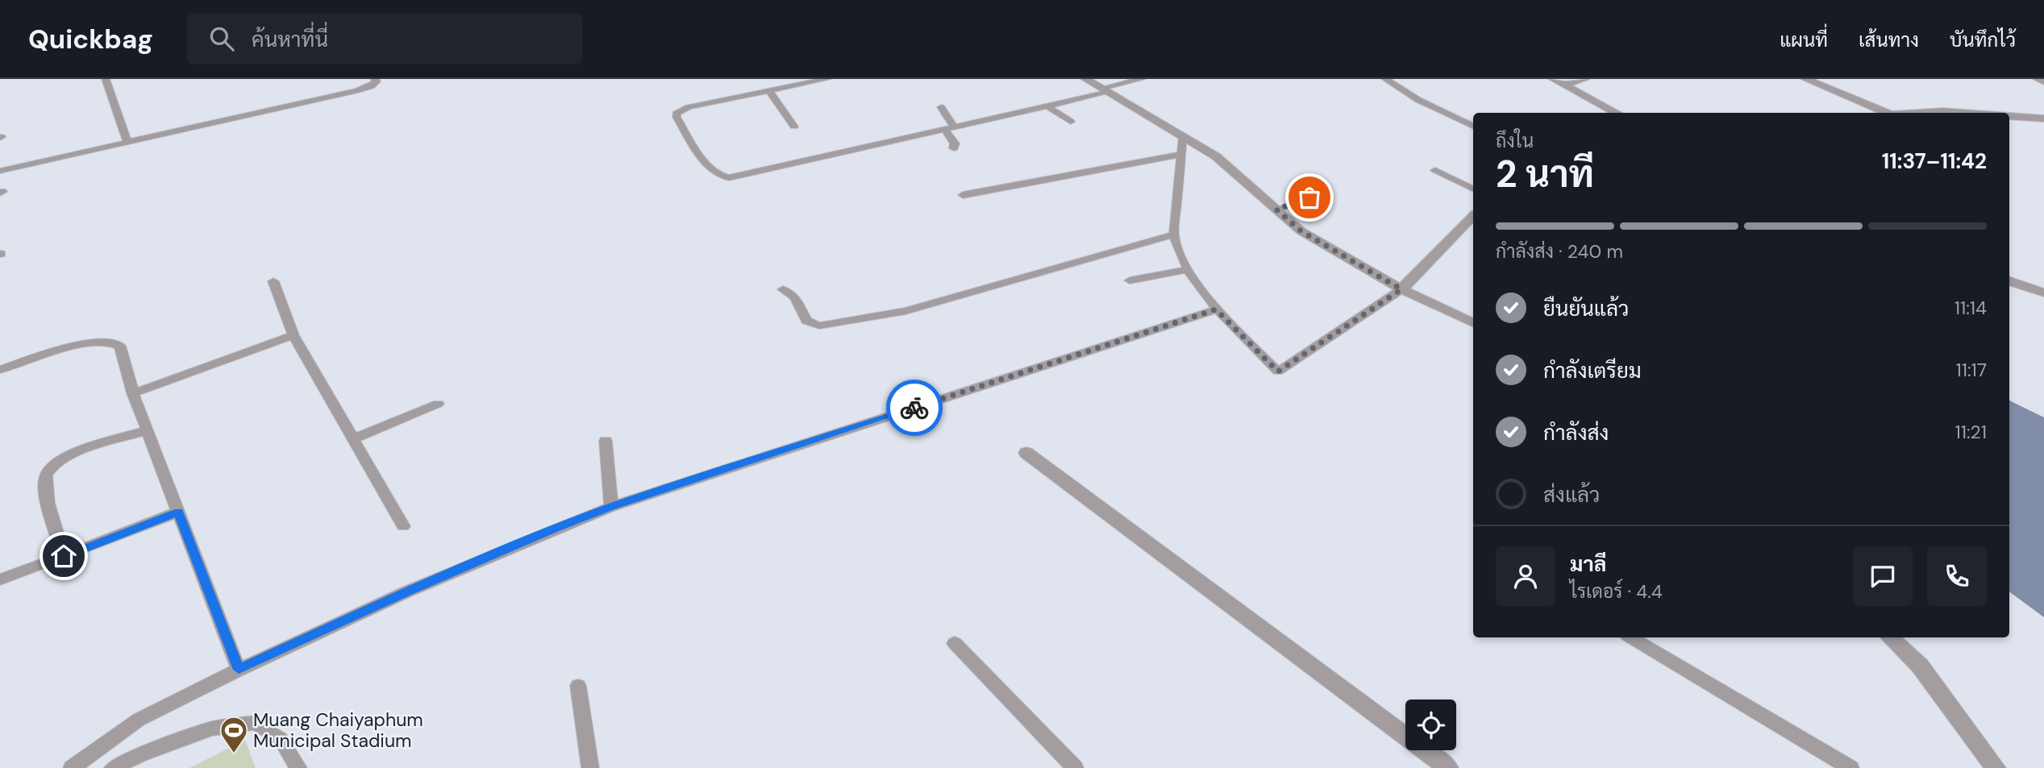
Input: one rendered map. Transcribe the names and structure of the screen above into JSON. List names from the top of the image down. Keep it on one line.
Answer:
{"places":{"sports":["Muang Chaiyaphum Municipal Stadium"]},"page":{"header":"Quickbag","search":"ค้นหาที่นี่","nav":["แผนที่","เส้นทาง","บันทึกไว้"],"heading":["2 นาที","ถึงใน","11:37–11:42"],"panel":["มาลี","ไรเดอร์ · 4.4"],"bar":"กำลังส่ง · 240 m","list":[["ยืนยันแล้ว","11:14"],["กำลังเตรียม","11:17"],["กำลังส่ง","11:21"],"ส่งแล้ว"]}}
